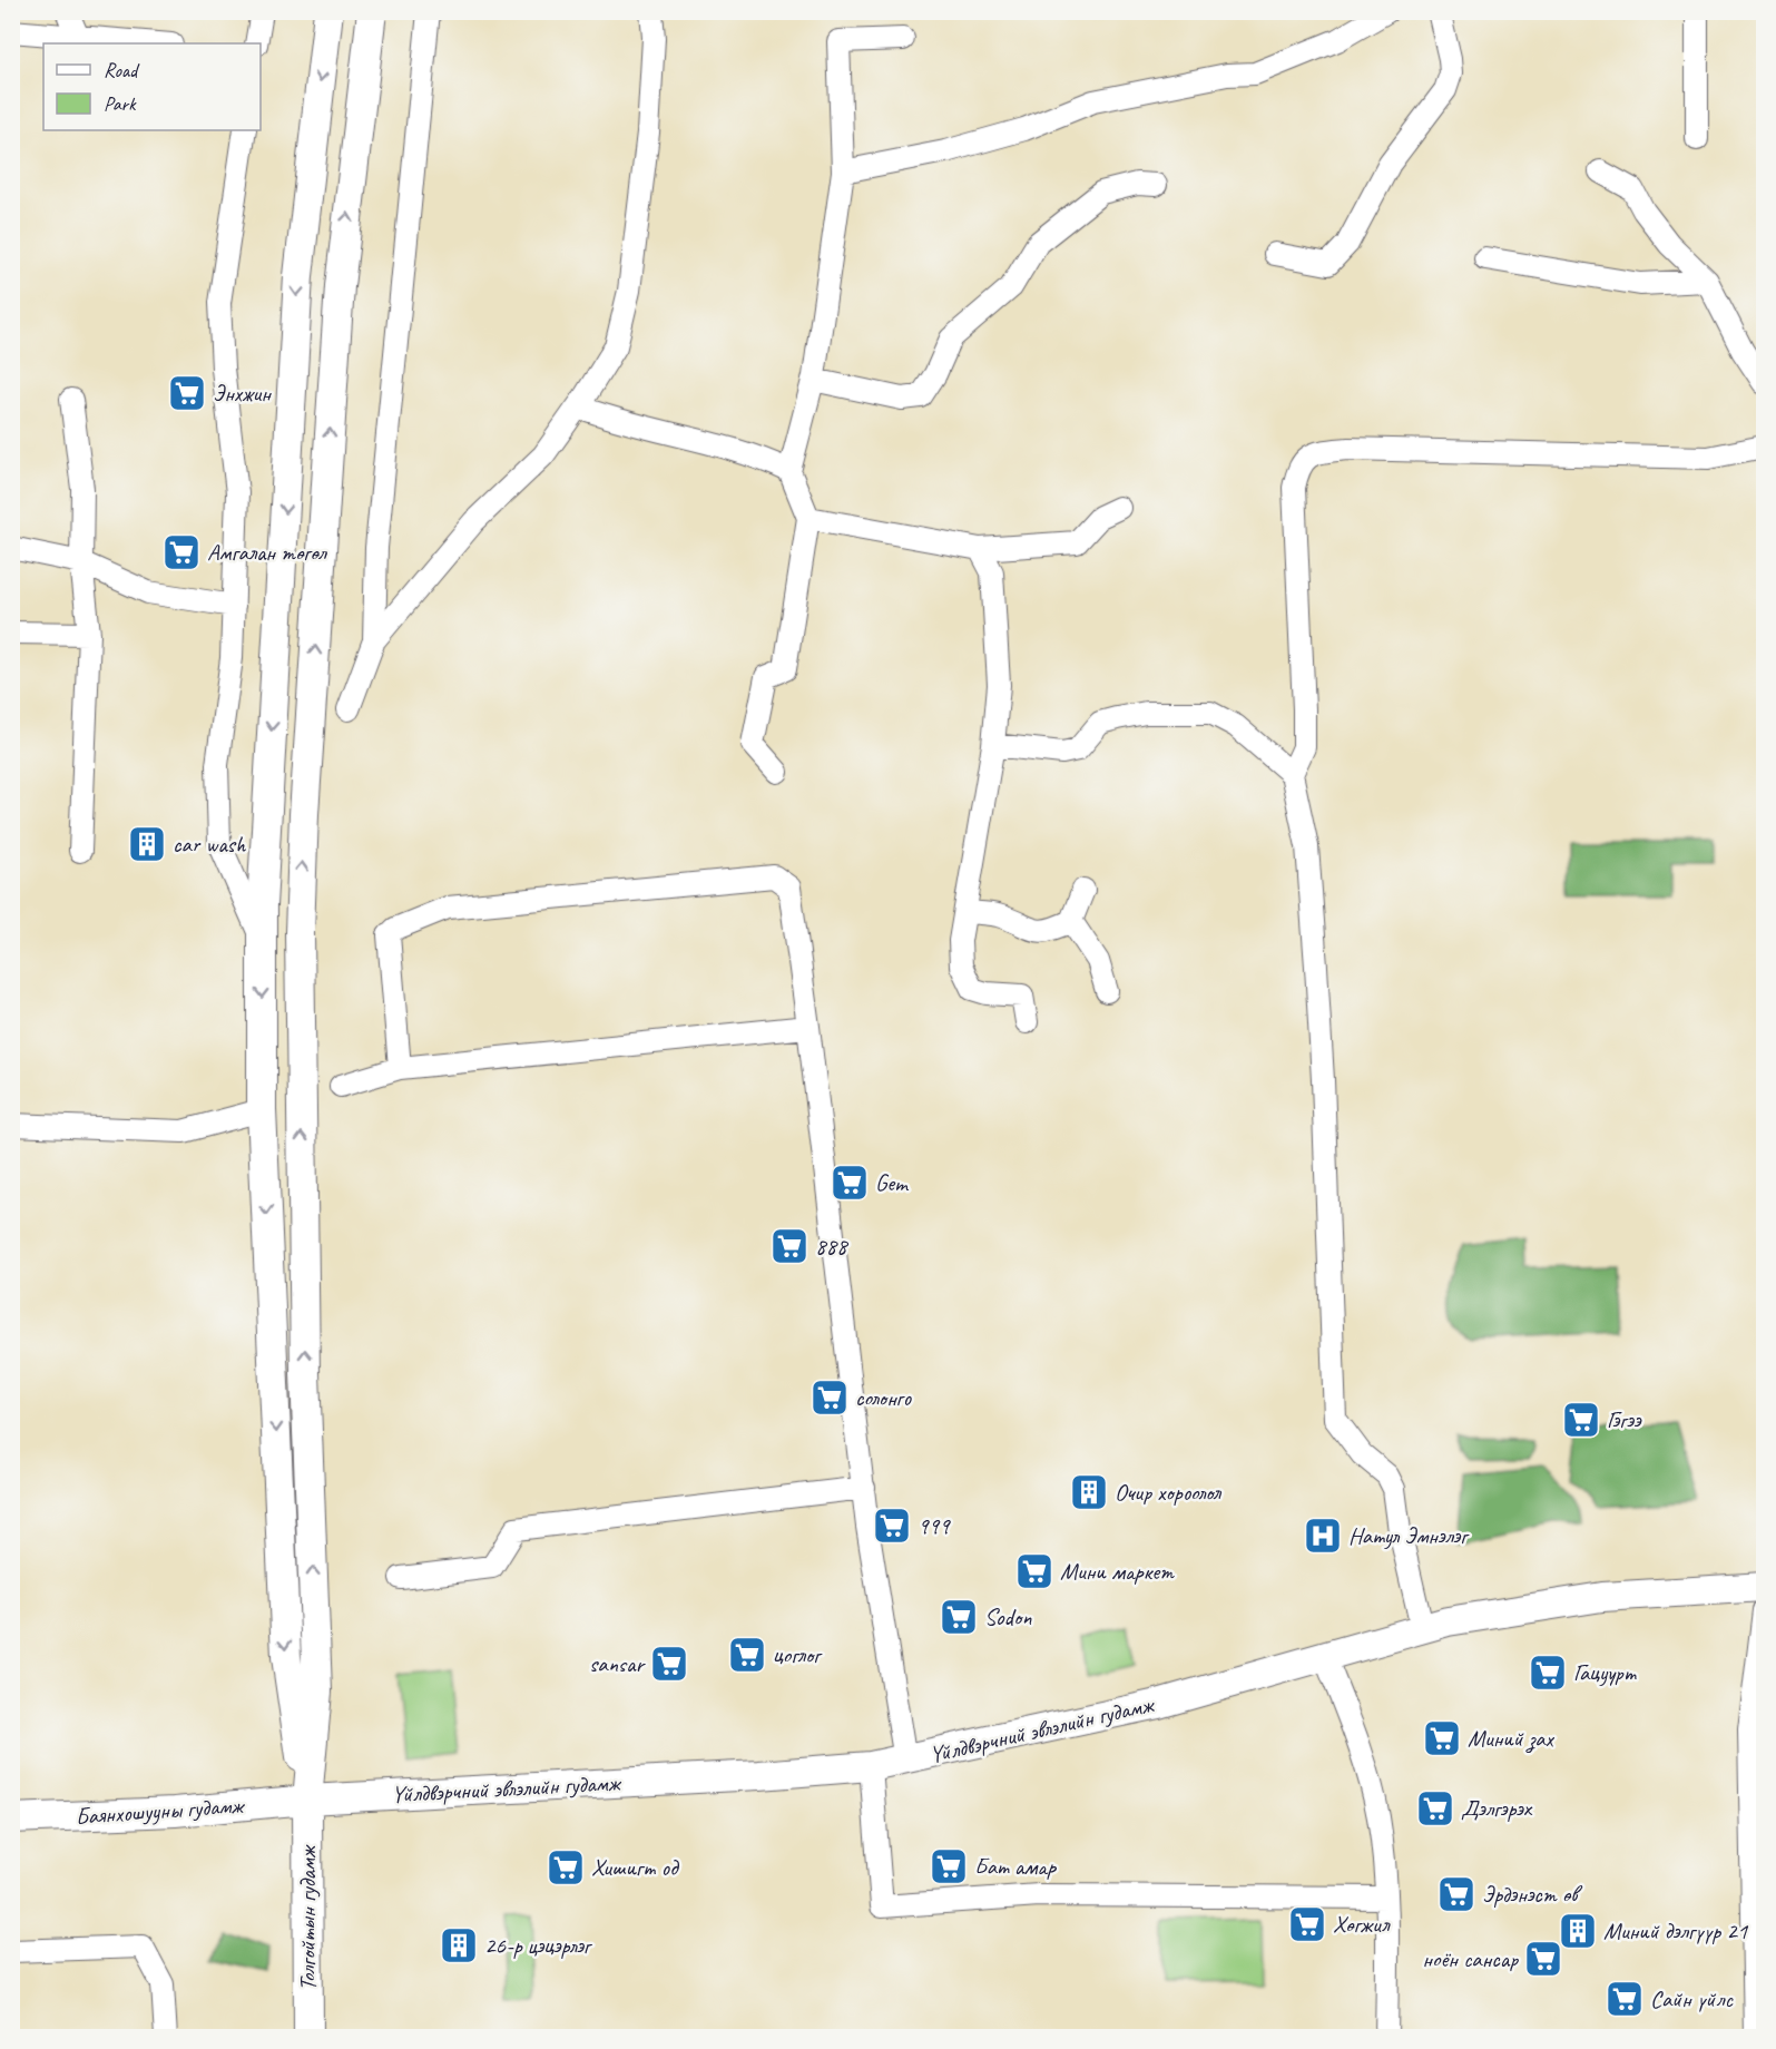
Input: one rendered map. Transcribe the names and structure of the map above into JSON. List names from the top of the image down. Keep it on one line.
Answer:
{"streets":{"main road":["Үйлдвэрчний эвлэлийн гудамж","Баянхошууны гудамж","Толгойтын гудамж"]},"crossings":[["Үйлдвэрчний эвлэлийн гудамж","Баянхошууны гудамж"],["Үйлдвэрчний эвлэлийн гудамж","Толгойтын гудамж"],["Баянхошууны гудамж","Толгойтын гудамж"]],"places":{"supermarket":["Энхжин","Амгалан төгөл","Gem","888","солонго","Гэгээ","999","Мини маркет","Sodon","цоглог","sansar","Гацуурт","Миний зах","Дэлгэрэх","Бат амар","Хишигт од","Эрдэнэст өв","Хөгжил","ноён сансар","Сайн үйлс"],"building":["car wash","Очир хороолол","Миний дэлгүүр 21","26-р цэцэрлэг"],"hospital":["Натул Эмнэлэг"]},"legend":["Road","Park"]}
